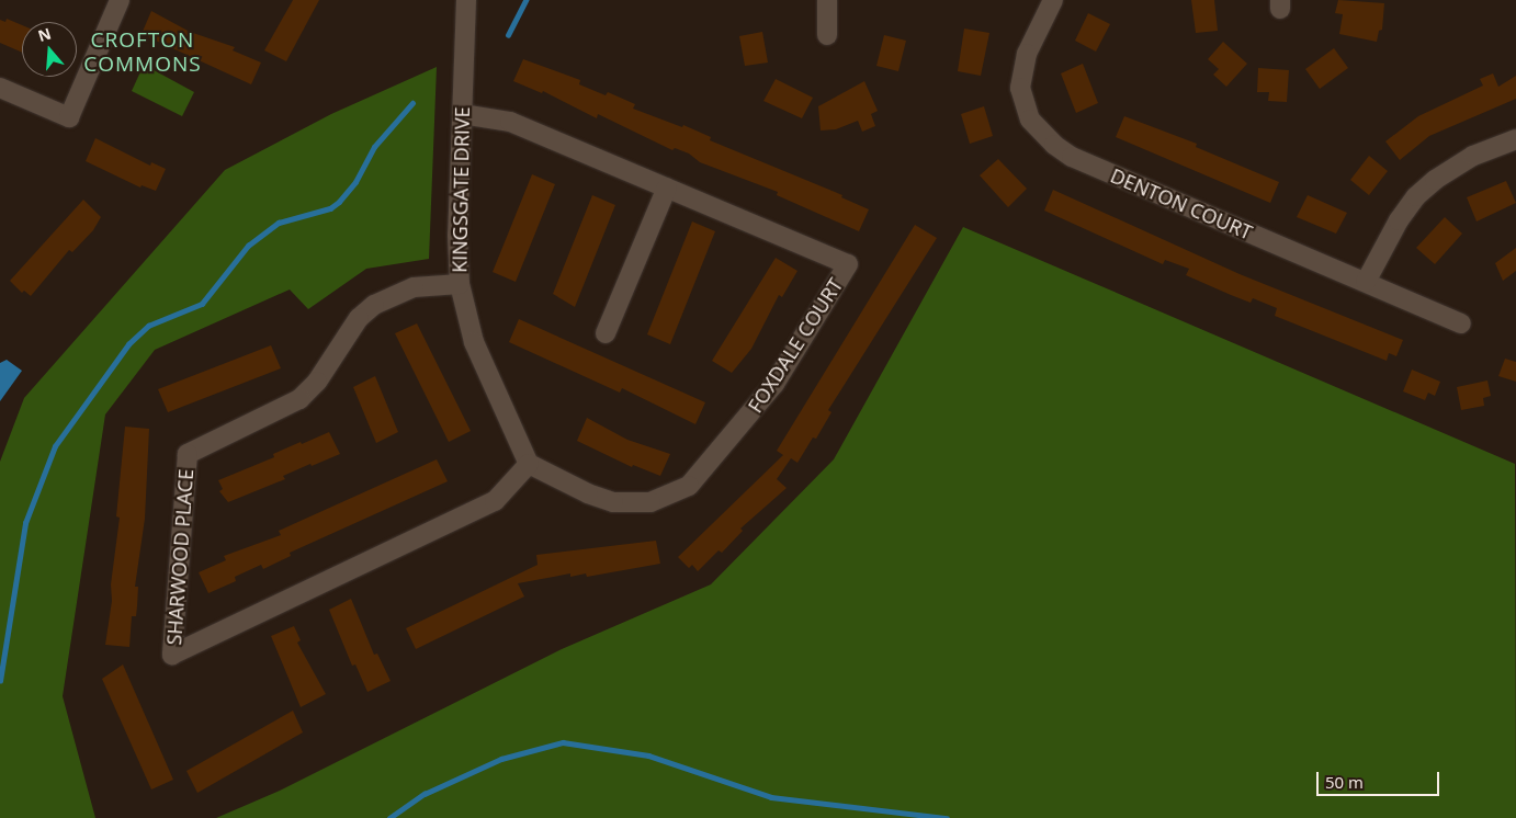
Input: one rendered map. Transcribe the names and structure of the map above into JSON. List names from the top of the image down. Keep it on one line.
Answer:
{"streets":{"street":["KINGSGATE DRIVE","DENTON COURT","FOXDALE COURT","SHARWOOD PLACE"]},"crossings":[["KINGSGATE DRIVE","FOXDALE COURT"],["KINGSGATE DRIVE","SHARWOOD PLACE"],["FOXDALE COURT","SHARWOOD PLACE"]],"districts":["CROFTON COMMONS"],"scale_bar":"50 m","north":"top"}
